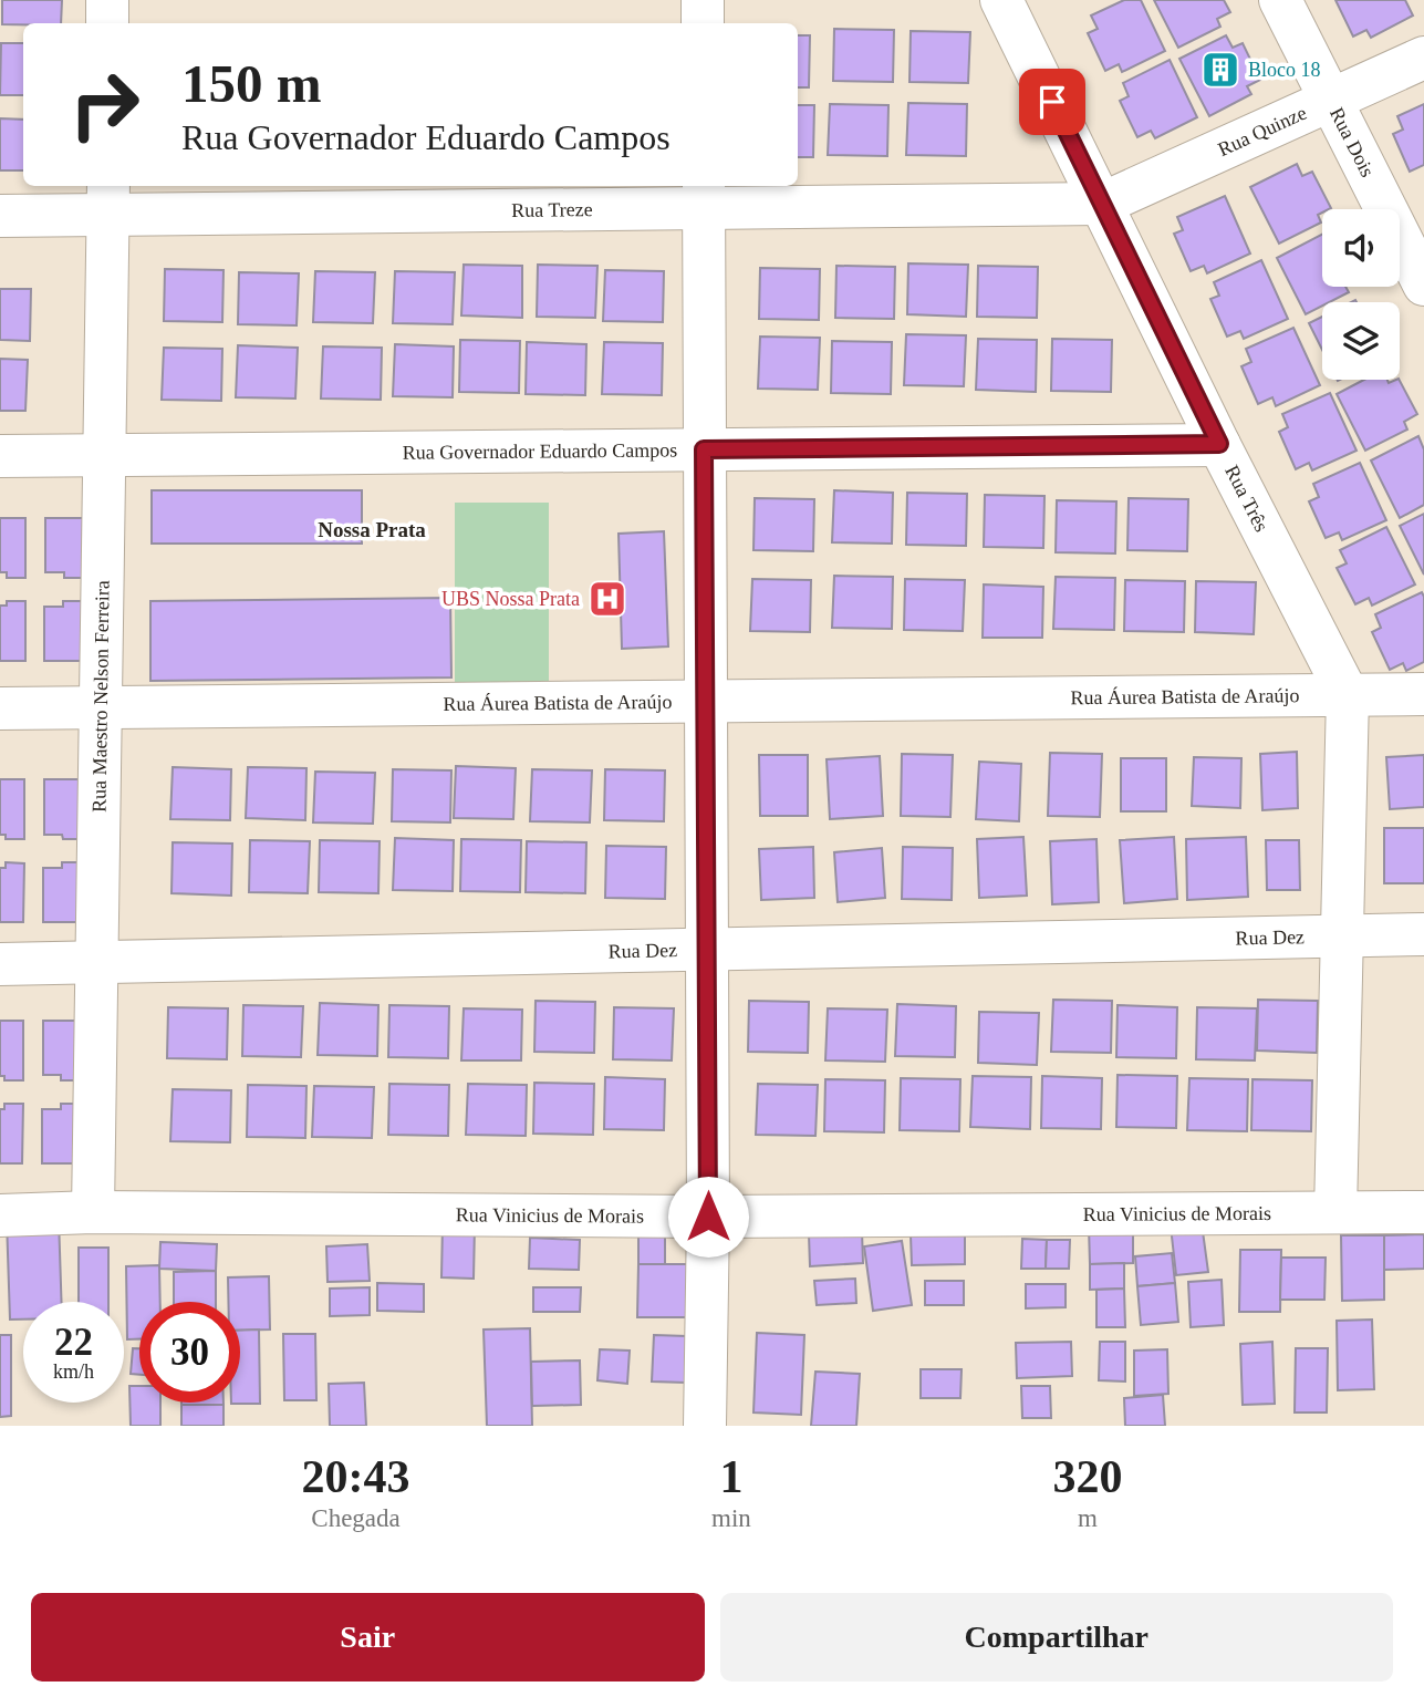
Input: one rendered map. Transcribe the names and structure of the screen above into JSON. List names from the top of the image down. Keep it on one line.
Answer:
{"streets":{"street":["Rua Quinze","Rua Dois","Rua Treze","Rua Governador Eduardo Campos","Rua Três","Rua Áurea Batista de Araújo","Rua Maestro Nelson Ferreira","Rua Dez","Rua Vinicius de Morais"]},"crossings":[["Rua Quinze","Rua Dois"],["Rua Quinze","Rua Treze"],["Rua Quinze","Rua Três"],["Rua Treze","Rua Três"],["Rua Treze","Rua Maestro Nelson Ferreira"],["Rua Governador Eduardo Campos","Rua Três"],["Rua Governador Eduardo Campos","Rua Maestro Nelson Ferreira"],["Rua Três","Rua Áurea Batista de Araújo"],["Rua Três","Rua Dez"],["Rua Três","Rua Vinicius de Morais"],["Rua Áurea Batista de Araújo","Rua Maestro Nelson Ferreira"],["Rua Maestro Nelson Ferreira","Rua Dez"],["Rua Maestro Nelson Ferreira","Rua Vinicius de Morais"]],"districts":["Nossa Prata"],"places":{"building":["Bloco 18"],"hospital":["UBS Nossa Prata"]},"page":{"turn":["150 m","Rua Governador Eduardo Campos"],"speed":"22 km/h","limit":"30","eta":["20:43","Chegada","1","min","320","m"],"buttons":["Sair","Compartilhar"]}}
